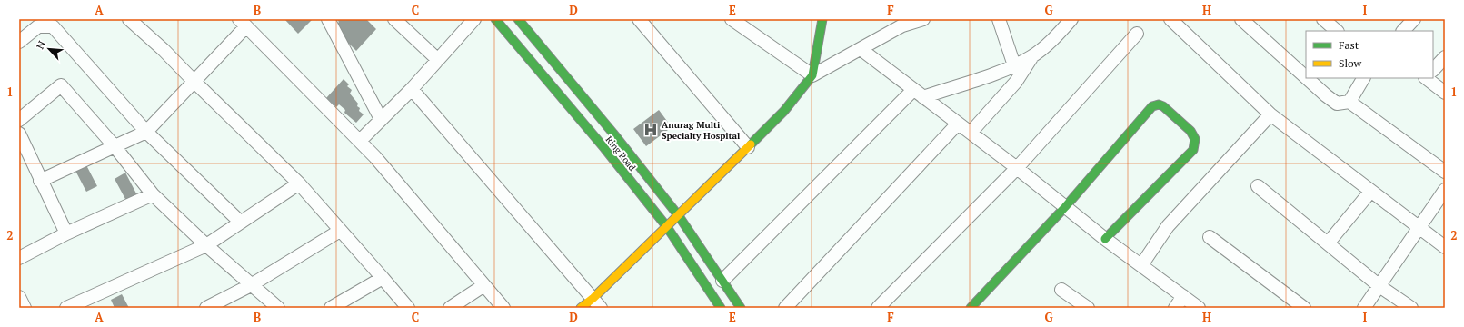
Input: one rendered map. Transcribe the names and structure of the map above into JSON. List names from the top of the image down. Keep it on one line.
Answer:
{"streets":{"main road":["Ring Road"]},"places":{"hospital":["Anurag Multi Specialty Hospital"]},"legend":["Fast","Slow"],"north":"top left","grid":{"columns":["A","B","C","D","E","F","G","H","I"],"rows":["1","2"]}}
